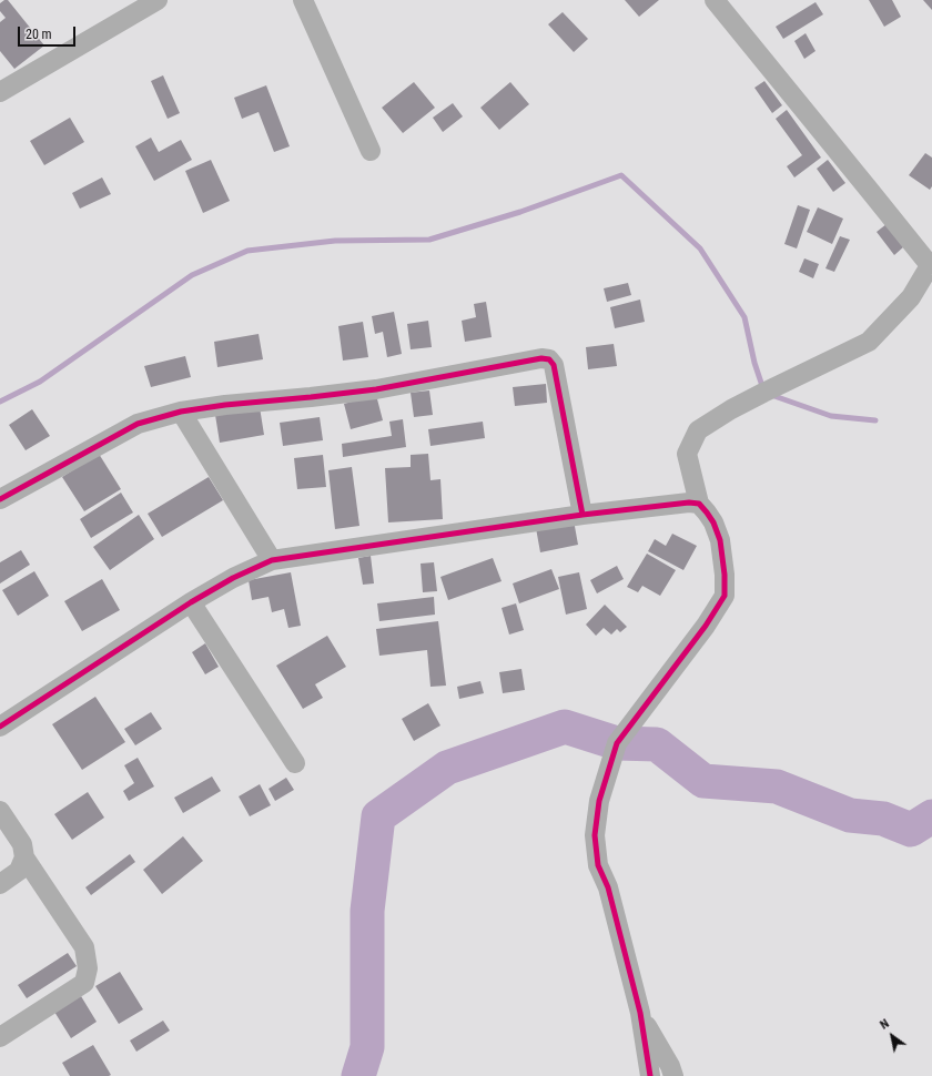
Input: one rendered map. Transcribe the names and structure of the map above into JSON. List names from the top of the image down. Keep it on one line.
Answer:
{"scale_bar":"20 m","north":"top left"}
